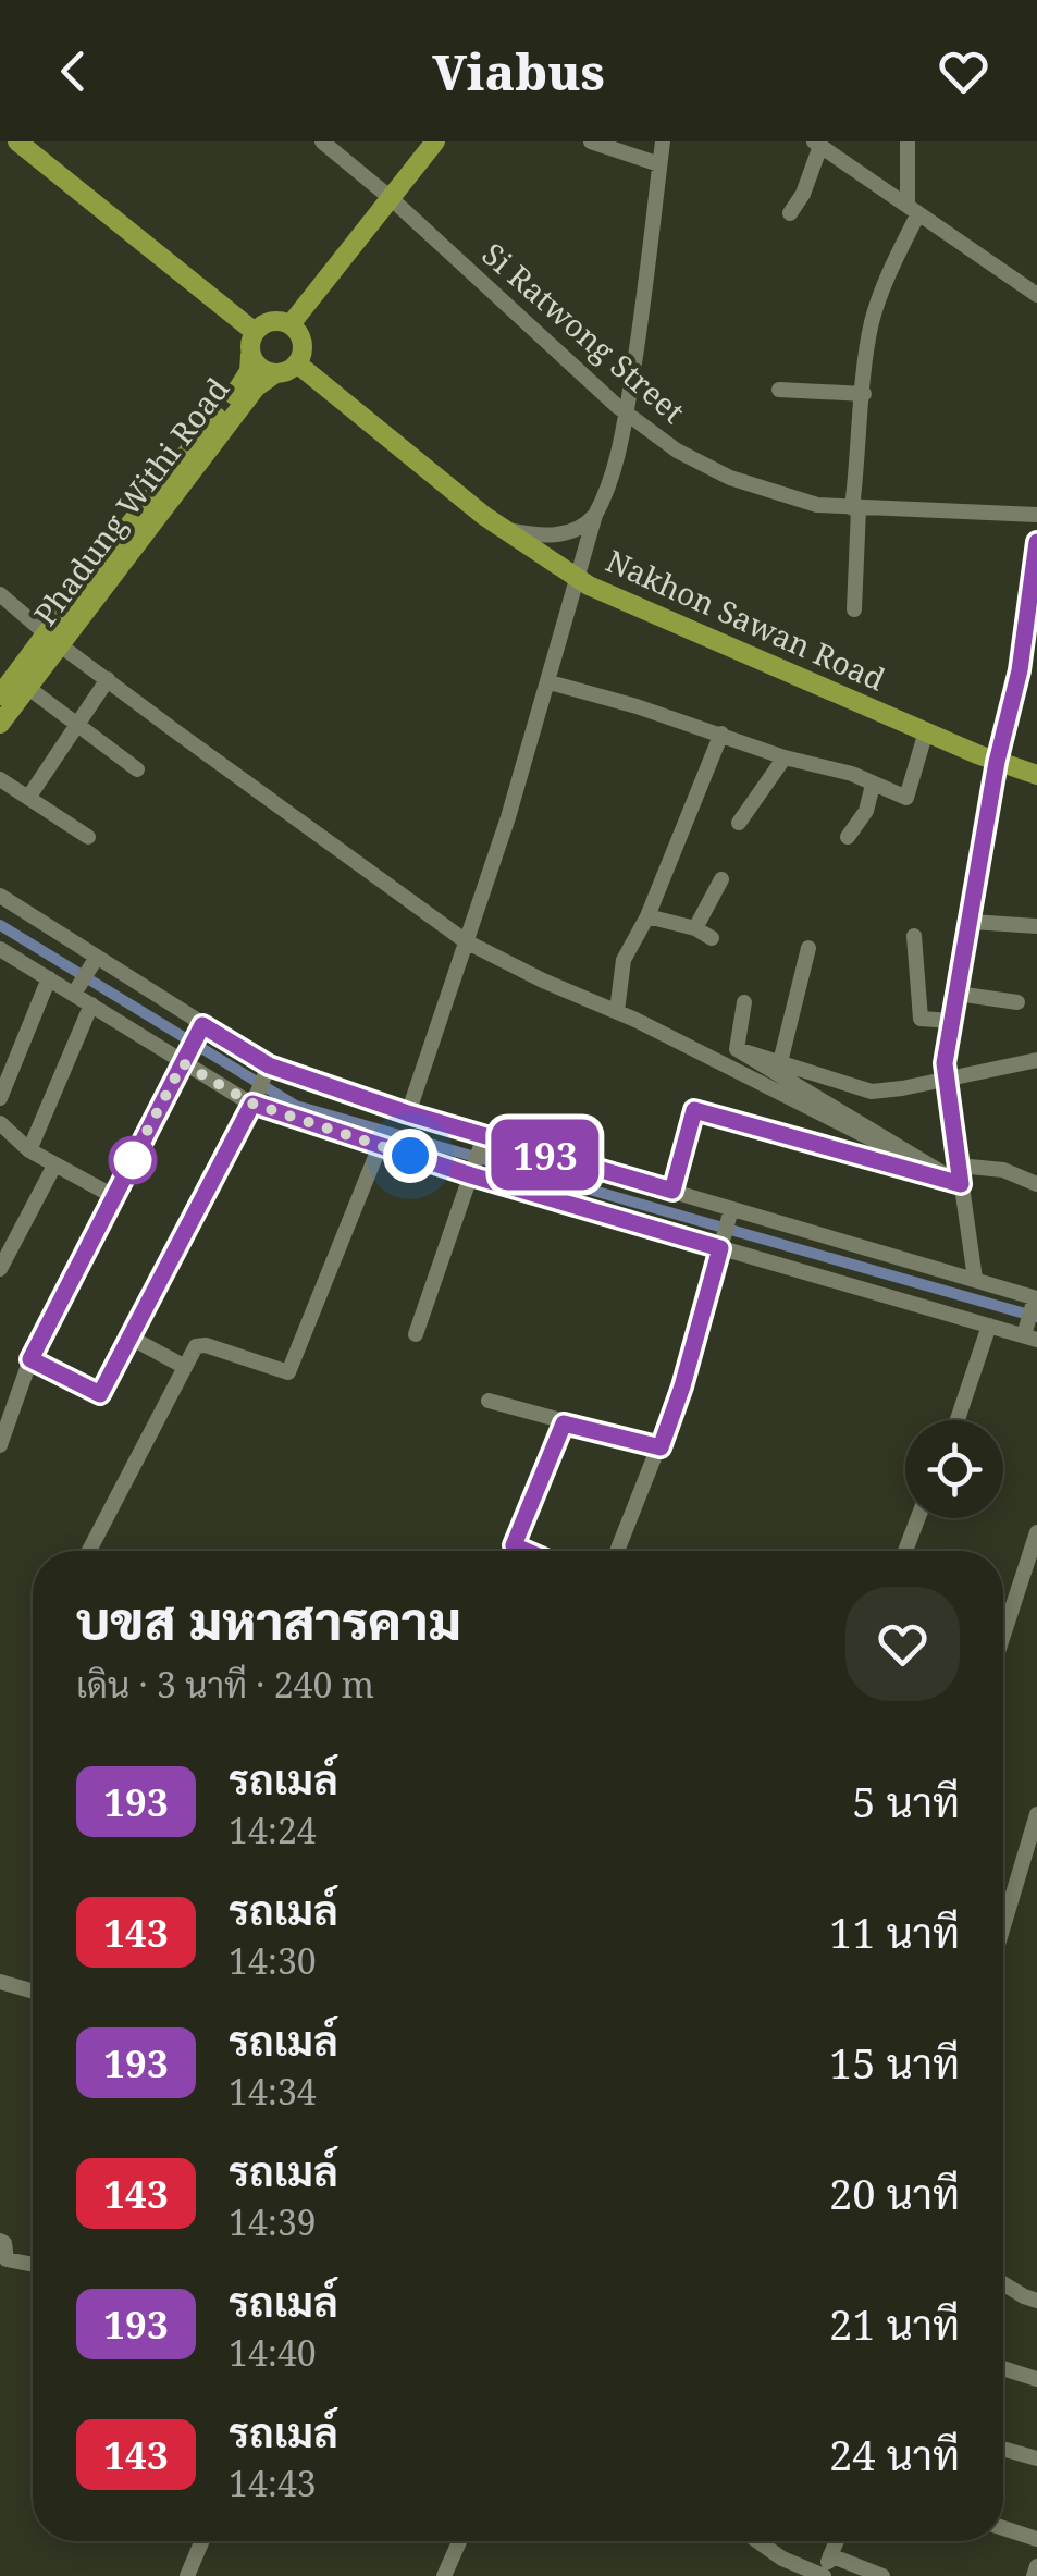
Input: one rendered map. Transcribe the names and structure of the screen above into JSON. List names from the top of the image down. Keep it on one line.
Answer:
{"streets":{"main road":["Phadung Withi Road","Nakhon Sawan Road"],"street":["Si Ratwong Street"]},"crossings":[["Phadung Withi Road","Nakhon Sawan Road"]],"lines":["bus line 193"],"page":{"header":"Viabus","on_map":"193","heading":["บขส มหาสารคาม","เดิน · 3 นาที · 240 m"],"list":[{"mark":"193","name":"รถเมล์","note":"14:24","value":"5 นาที"},{"mark":"143","name":"รถเมล์","note":"14:30","value":"11 นาที"},{"mark":"193","name":"รถเมล์","note":"14:34","value":"15 นาที"},{"mark":"143","name":"รถเมล์","note":"14:39","value":"20 นาที"},{"mark":"193","name":"รถเมล์","note":"14:40","value":"21 นาที"},{"mark":"143","name":"รถเมล์","note":"14:43","value":"24 นาที"}]}}
